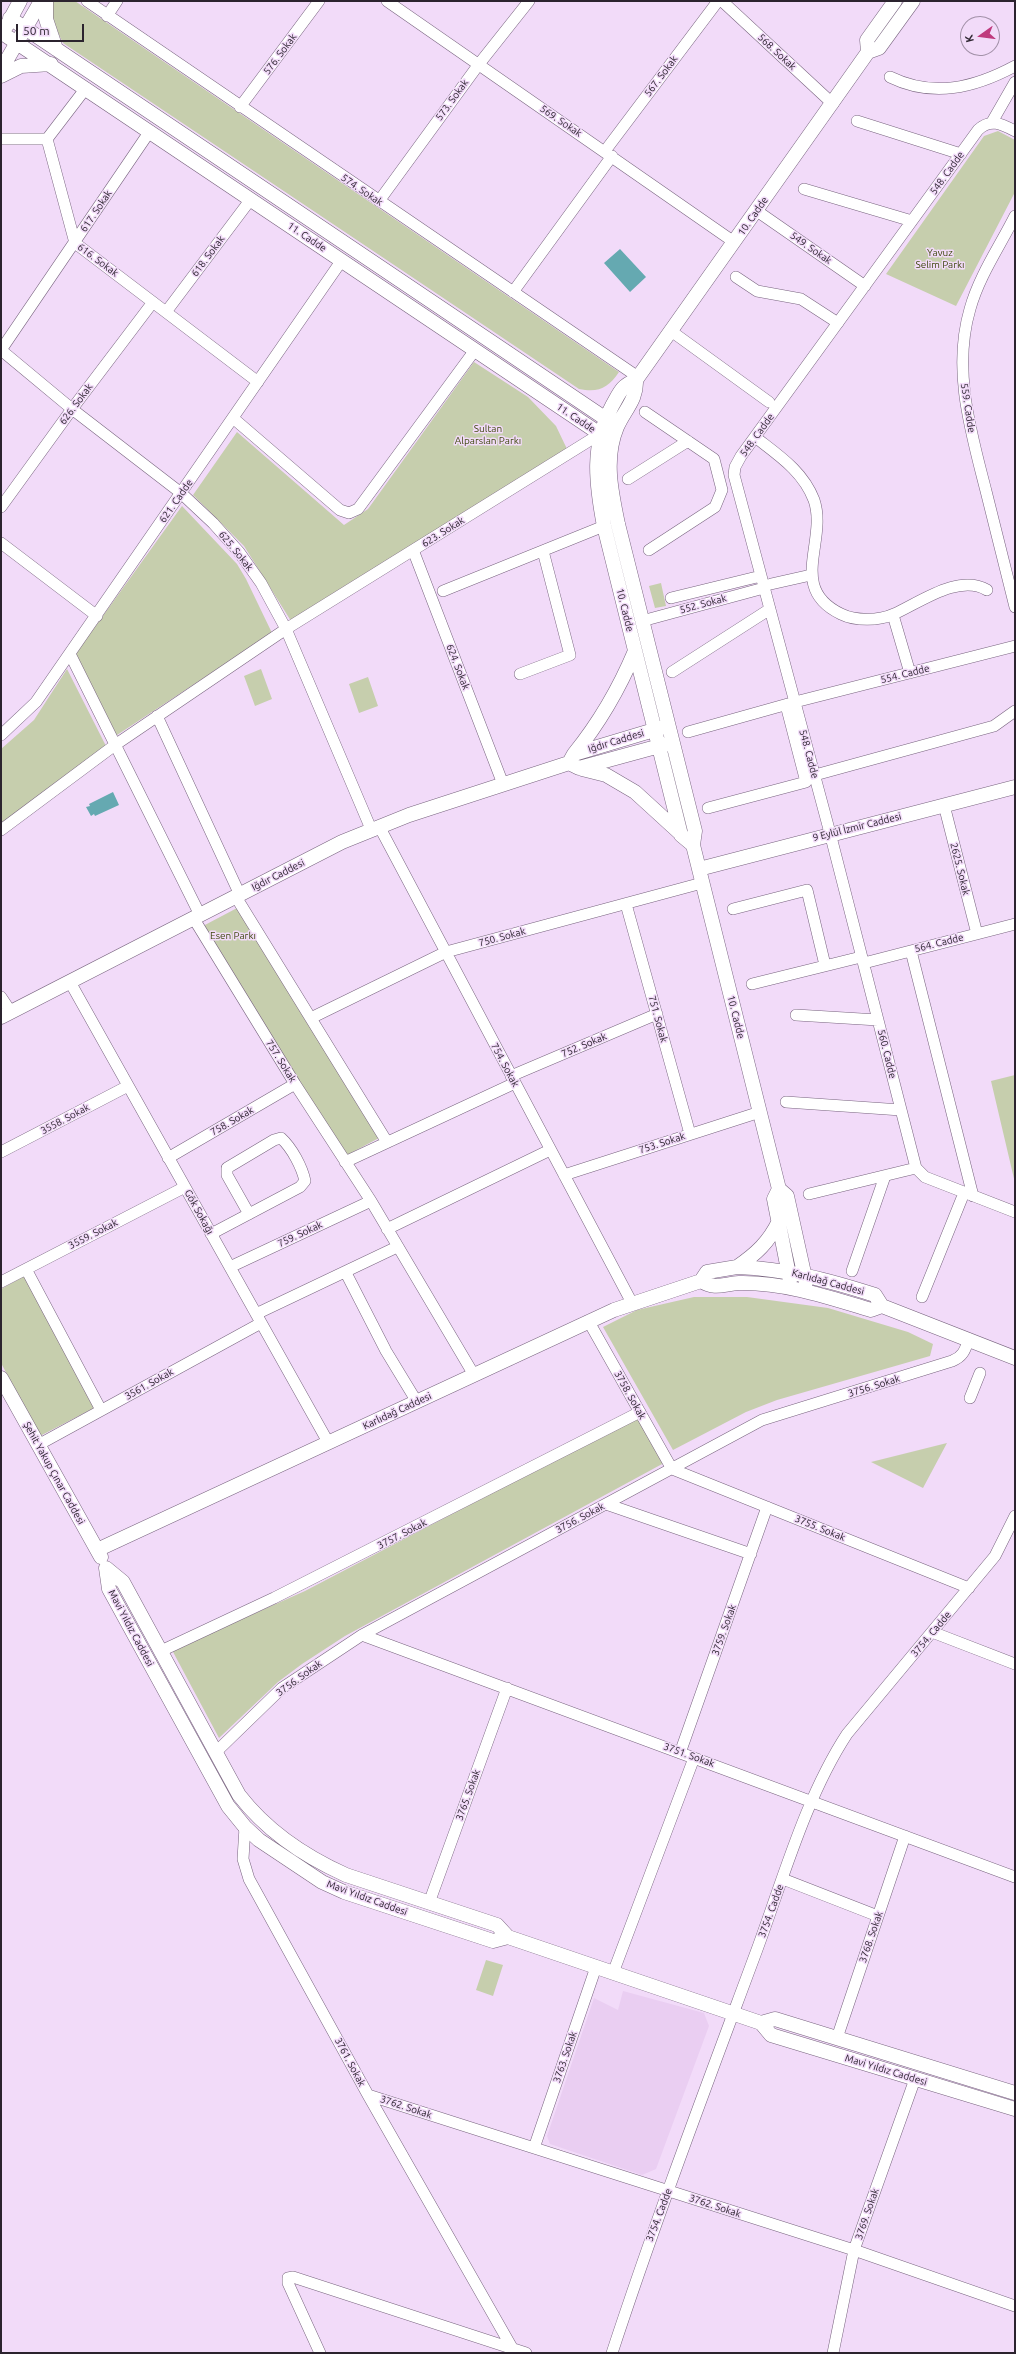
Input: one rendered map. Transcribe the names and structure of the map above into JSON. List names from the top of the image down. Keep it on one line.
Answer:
{"streets":{"main road":["10. Cadde","11. Cadde","Iğdır Caddesi","9 Eylül İzmir Caddesi","Karlıdağ Caddesi","Şehit Yakup Çınar Caddesi","Mavi Yıldız Caddesi"],"street":["568. Sokak","576. Sokak","567. Sokak","573. Sokak","569. Sokak","548. Cadde","574. Sokak","617. Sokak","549. Sokak","618. Sokak","616. Sokak","626. Sokak","559. Cadde","621. Cadde","623. Sokak","625. Sokak","552. Sokak","624. Sokak","554. Cadde","2625. Sokak","750. Sokak","564. Cadde","751. Sokak","752. Sokak","560. Cadde","757. Sokak","754. Sokak","3558. Sokak","758. Sokak","753. Sokak","Gök Sokağı","3559. Sokak","759. Sokak","3561. Sokak","3756. Sokak","3758. Sokak","3755. Sokak","3757. Sokak","3759. Sokak","3754. Cadde","3751. Sokak","3765. Sokak","3768. Sokak","3763. Sokak","3761. Sokak","3762. Sokak","3769. Sokak"]},"crossings":[["568. Sokak","10. Cadde"],["576. Sokak","574. Sokak"],["567. Sokak","569. Sokak"],["567. Sokak","574. Sokak"],["573. Sokak","569. Sokak"],["573. Sokak","574. Sokak"],["569. Sokak","10. Cadde"],["548. Cadde","549. Sokak"],["548. Cadde","552. Sokak"],["548. Cadde","554. Cadde"],["548. Cadde","9 Eylül İzmir Caddesi"],["548. Cadde","560. Cadde"],["574. Sokak","10. Cadde"],["617. Sokak","11. Cadde"],["617. Sokak","616. Sokak"],["617. Sokak","625. Sokak"],["10. Cadde","11. Cadde"],["10. Cadde","549. Sokak"],["10. Cadde","623. Sokak"],["10. Cadde","552. Sokak"],["10. Cadde","Iğdır Caddesi"],["10. Cadde","9 Eylül İzmir Caddesi"],["10. Cadde","750. Sokak"],["10. Cadde","753. Sokak"],["10. Cadde","Karlıdağ Caddesi"],["11. Cadde","618. Sokak"],["11. Cadde","621. Cadde"],["11. Cadde","623. Sokak"],["618. Sokak","616. Sokak"],["616. Sokak","626. Sokak"],["616. Sokak","621. Cadde"],["626. Sokak","625. Sokak"],["621. Cadde","625. Sokak"],["621. Cadde","757. Sokak"],["623. Sokak","625. Sokak"],["623. Sokak","624. Sokak"],["623. Sokak","757. Sokak"],["625. Sokak","Iğdır Caddesi"],["625. Sokak","754. Sokak"],["624. Sokak","Iğdır Caddesi"],["Iğdır Caddesi","757. Sokak"],["Iğdır Caddesi","754. Sokak"],["Iğdır Caddesi","Gök Sokağı"],["9 Eylül İzmir Caddesi","2625. Sokak"],["9 Eylül İzmir Caddesi","560. Cadde"],["2625. Sokak","564. Cadde"],["750. Sokak","751. Sokak"],["750. Sokak","754. Sokak"],["564. Cadde","560. Cadde"],["751. Sokak","752. Sokak"],["751. Sokak","753. Sokak"],["752. Sokak","757. Sokak"],["752. Sokak","754. Sokak"],["757. Sokak","758. Sokak"],["757. Sokak","759. Sokak"],["757. Sokak","Karlıdağ Caddesi"],["757. Sokak","3561. Sokak"],["754. Sokak","753. Sokak"],["754. Sokak","Karlıdağ Caddesi"],["3558. Sokak","Gök Sokağı"],["758. Sokak","Gök Sokağı"],["Gök Sokağı","3559. Sokak"],["Gök Sokağı","759. Sokak"],["Gök Sokağı","Karlıdağ Caddesi"],["Gök Sokağı","3561. Sokak"],["Karlıdağ Caddesi","3756. Sokak"],["Karlıdağ Caddesi","3758. Sokak"],["Karlıdağ Caddesi","Şehit Yakup Çınar Caddesi"],["3561. Sokak","Şehit Yakup Çınar Caddesi"],["3756. Sokak","3758. Sokak"],["3756. Sokak","3755. Sokak"],["3756. Sokak","Mavi Yıldız Caddesi"],["3756. Sokak","3751. Sokak"],["3758. Sokak","3755. Sokak"],["3758. Sokak","3757. Sokak"],["Şehit Yakup Çınar Caddesi","Mavi Yıldız Caddesi"],["3755. Sokak","3759. Sokak"],["3755. Sokak","3754. Cadde"],["3757. Sokak","Mavi Yıldız Caddesi"],["Mavi Yıldız Caddesi","3754. Cadde"],["Mavi Yıldız Caddesi","3765. Sokak"],["Mavi Yıldız Caddesi","3768. Sokak"],["Mavi Yıldız Caddesi","3763. Sokak"],["Mavi Yıldız Caddesi","3761. Sokak"],["Mavi Yıldız Caddesi","3769. Sokak"],["3759. Sokak","3751. Sokak"],["3754. Cadde","3751. Sokak"],["3754. Cadde","3762. Sokak"],["3751. Sokak","3765. Sokak"],["3751. Sokak","3768. Sokak"],["3763. Sokak","3762. Sokak"],["3761. Sokak","3762. Sokak"],["3762. Sokak","3769. Sokak"]],"parks":["Yavuz Selim Parkı","Sultan Alparslan Parkı","Esen Parkı"],"scale_bar":"50 m","north":"left"}
